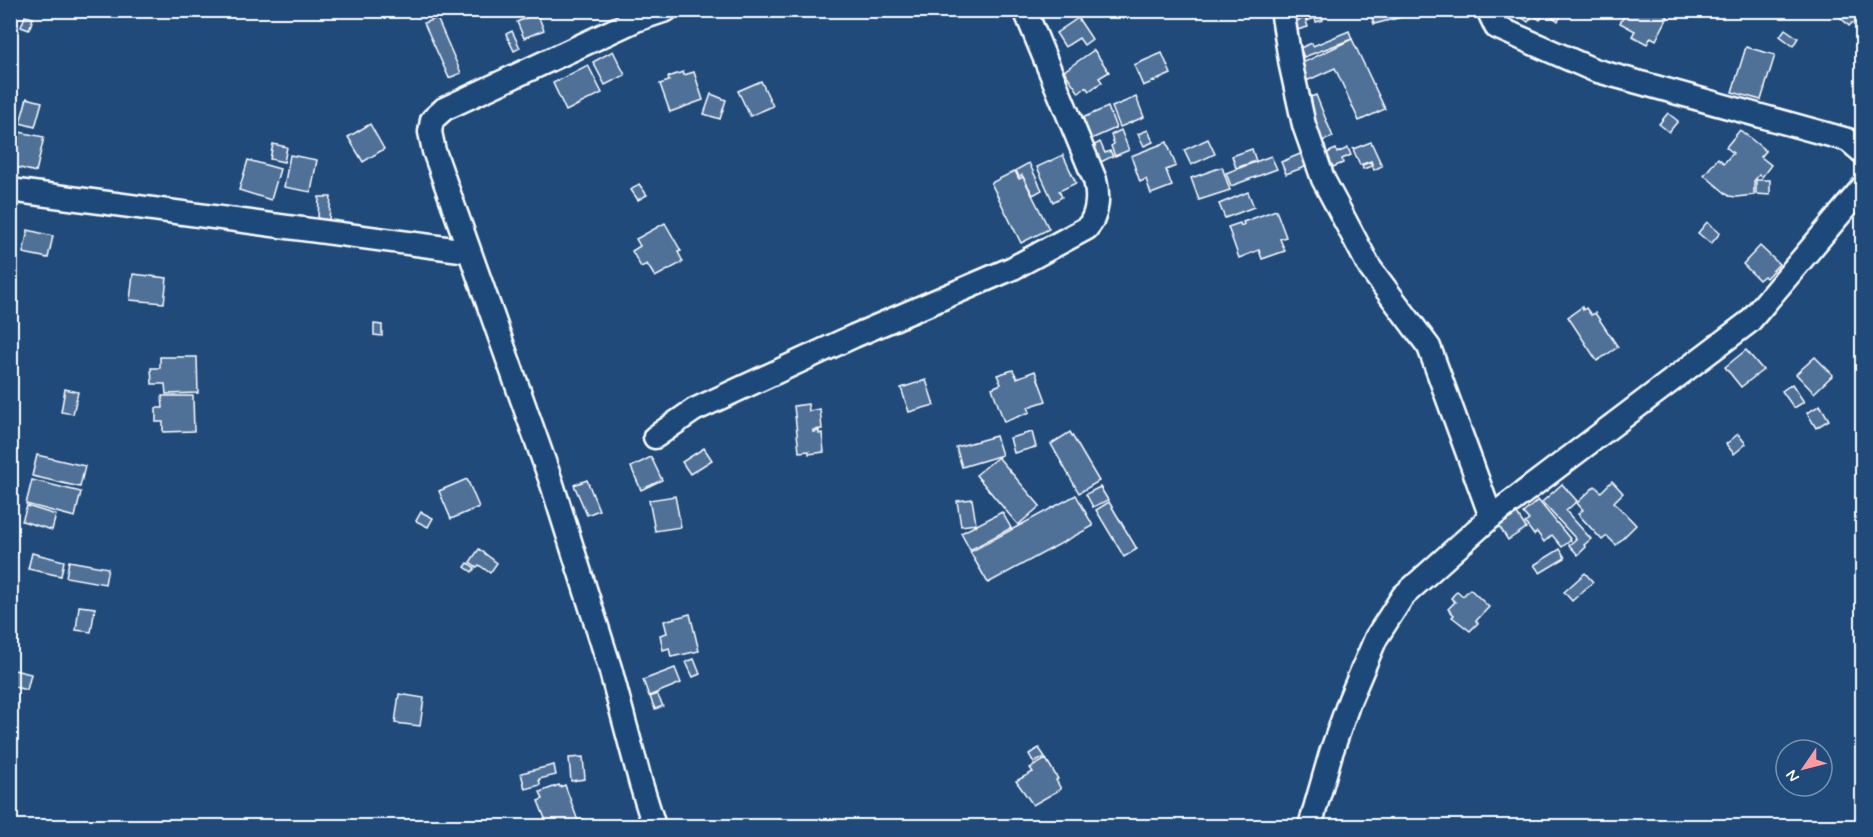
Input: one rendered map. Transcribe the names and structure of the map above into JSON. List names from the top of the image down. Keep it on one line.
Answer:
{"north":"bottom left"}
